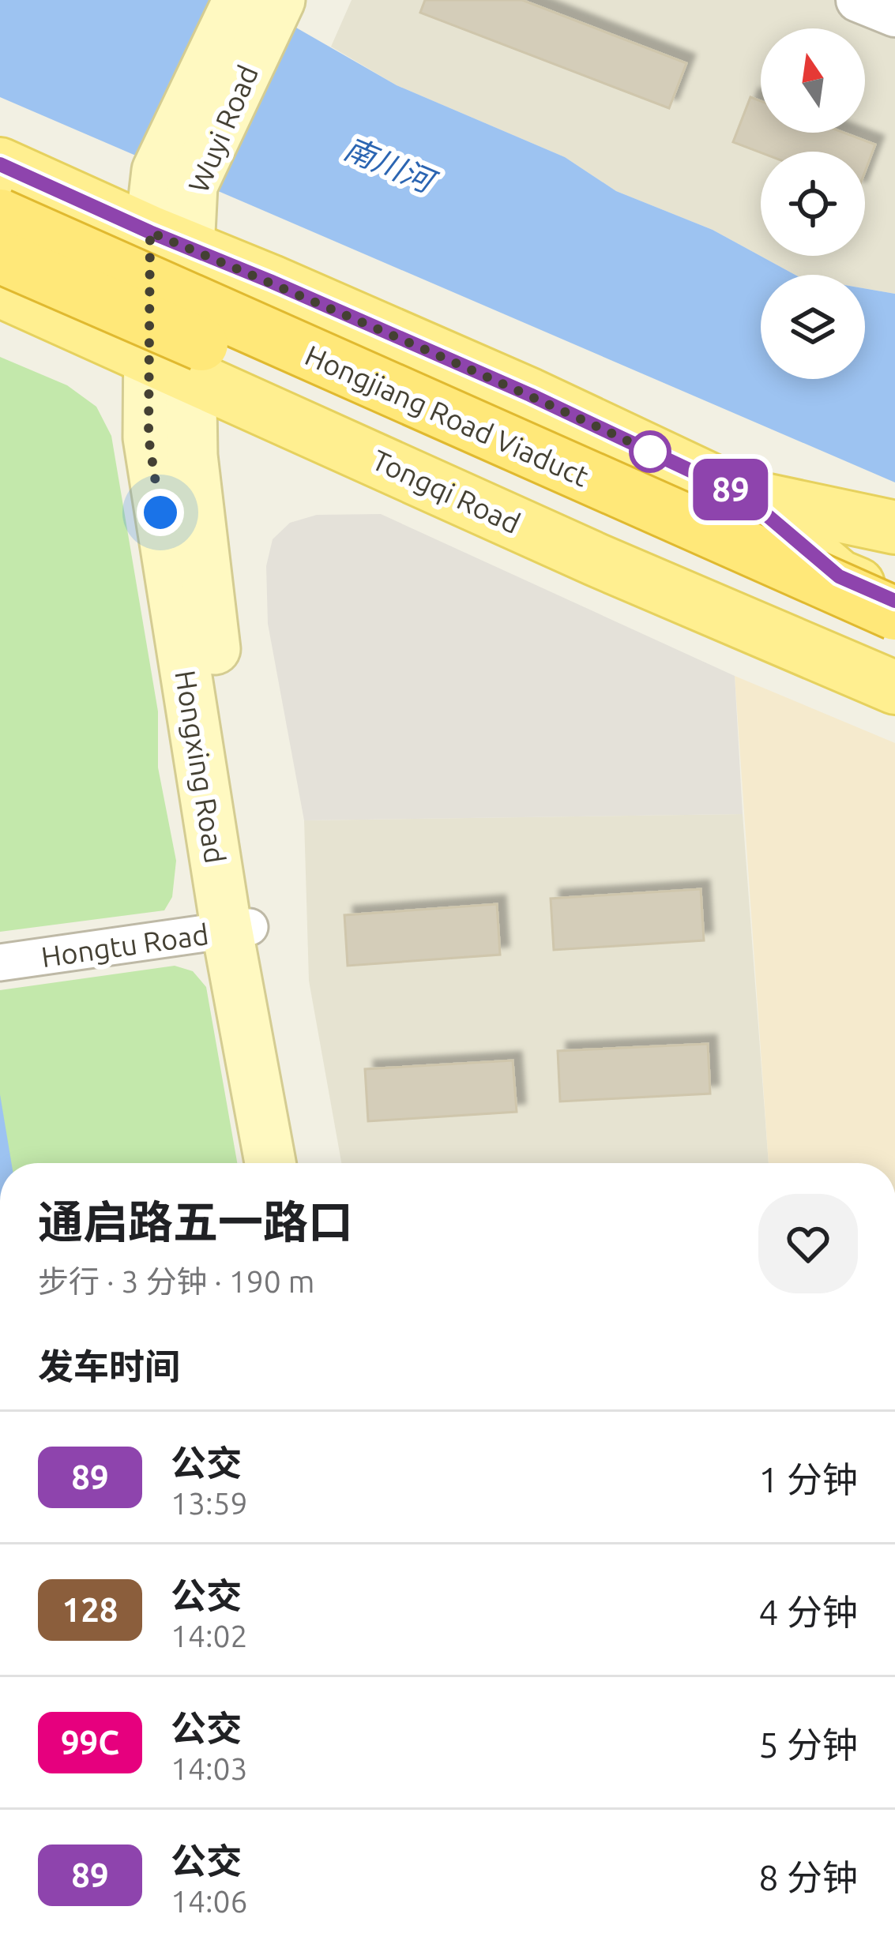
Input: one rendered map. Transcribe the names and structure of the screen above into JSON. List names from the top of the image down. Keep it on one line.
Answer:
{"streets":{"highway":["Hongjiang Road Viaduct"],"main road":["Wuyi Road","Tongqi Road","Hongxing Road"],"street":["Hongtu Road"]},"crossings":[["Wuyi Road","Tongqi Road"],["Wuyi Road","Hongxing Road"],["Tongqi Road","Hongxing Road"],["Hongxing Road","Hongtu Road"]],"water":["南川河"],"lines":["bus line 89"],"north":"top","page":{"on_map":"89","heading":[["通启路五一路口","步行 · 3 分钟 · 190 m"],"发车时间"],"list":[{"mark":"89","name":"公交","note":"13:59","value":"1 分钟"},{"mark":"128","name":"公交","note":"14:02","value":"4 分钟"},{"mark":"99C","name":"公交","note":"14:03","value":"5 分钟"},{"mark":"89","name":"公交","note":"14:06","value":"8 分钟"}]}}
